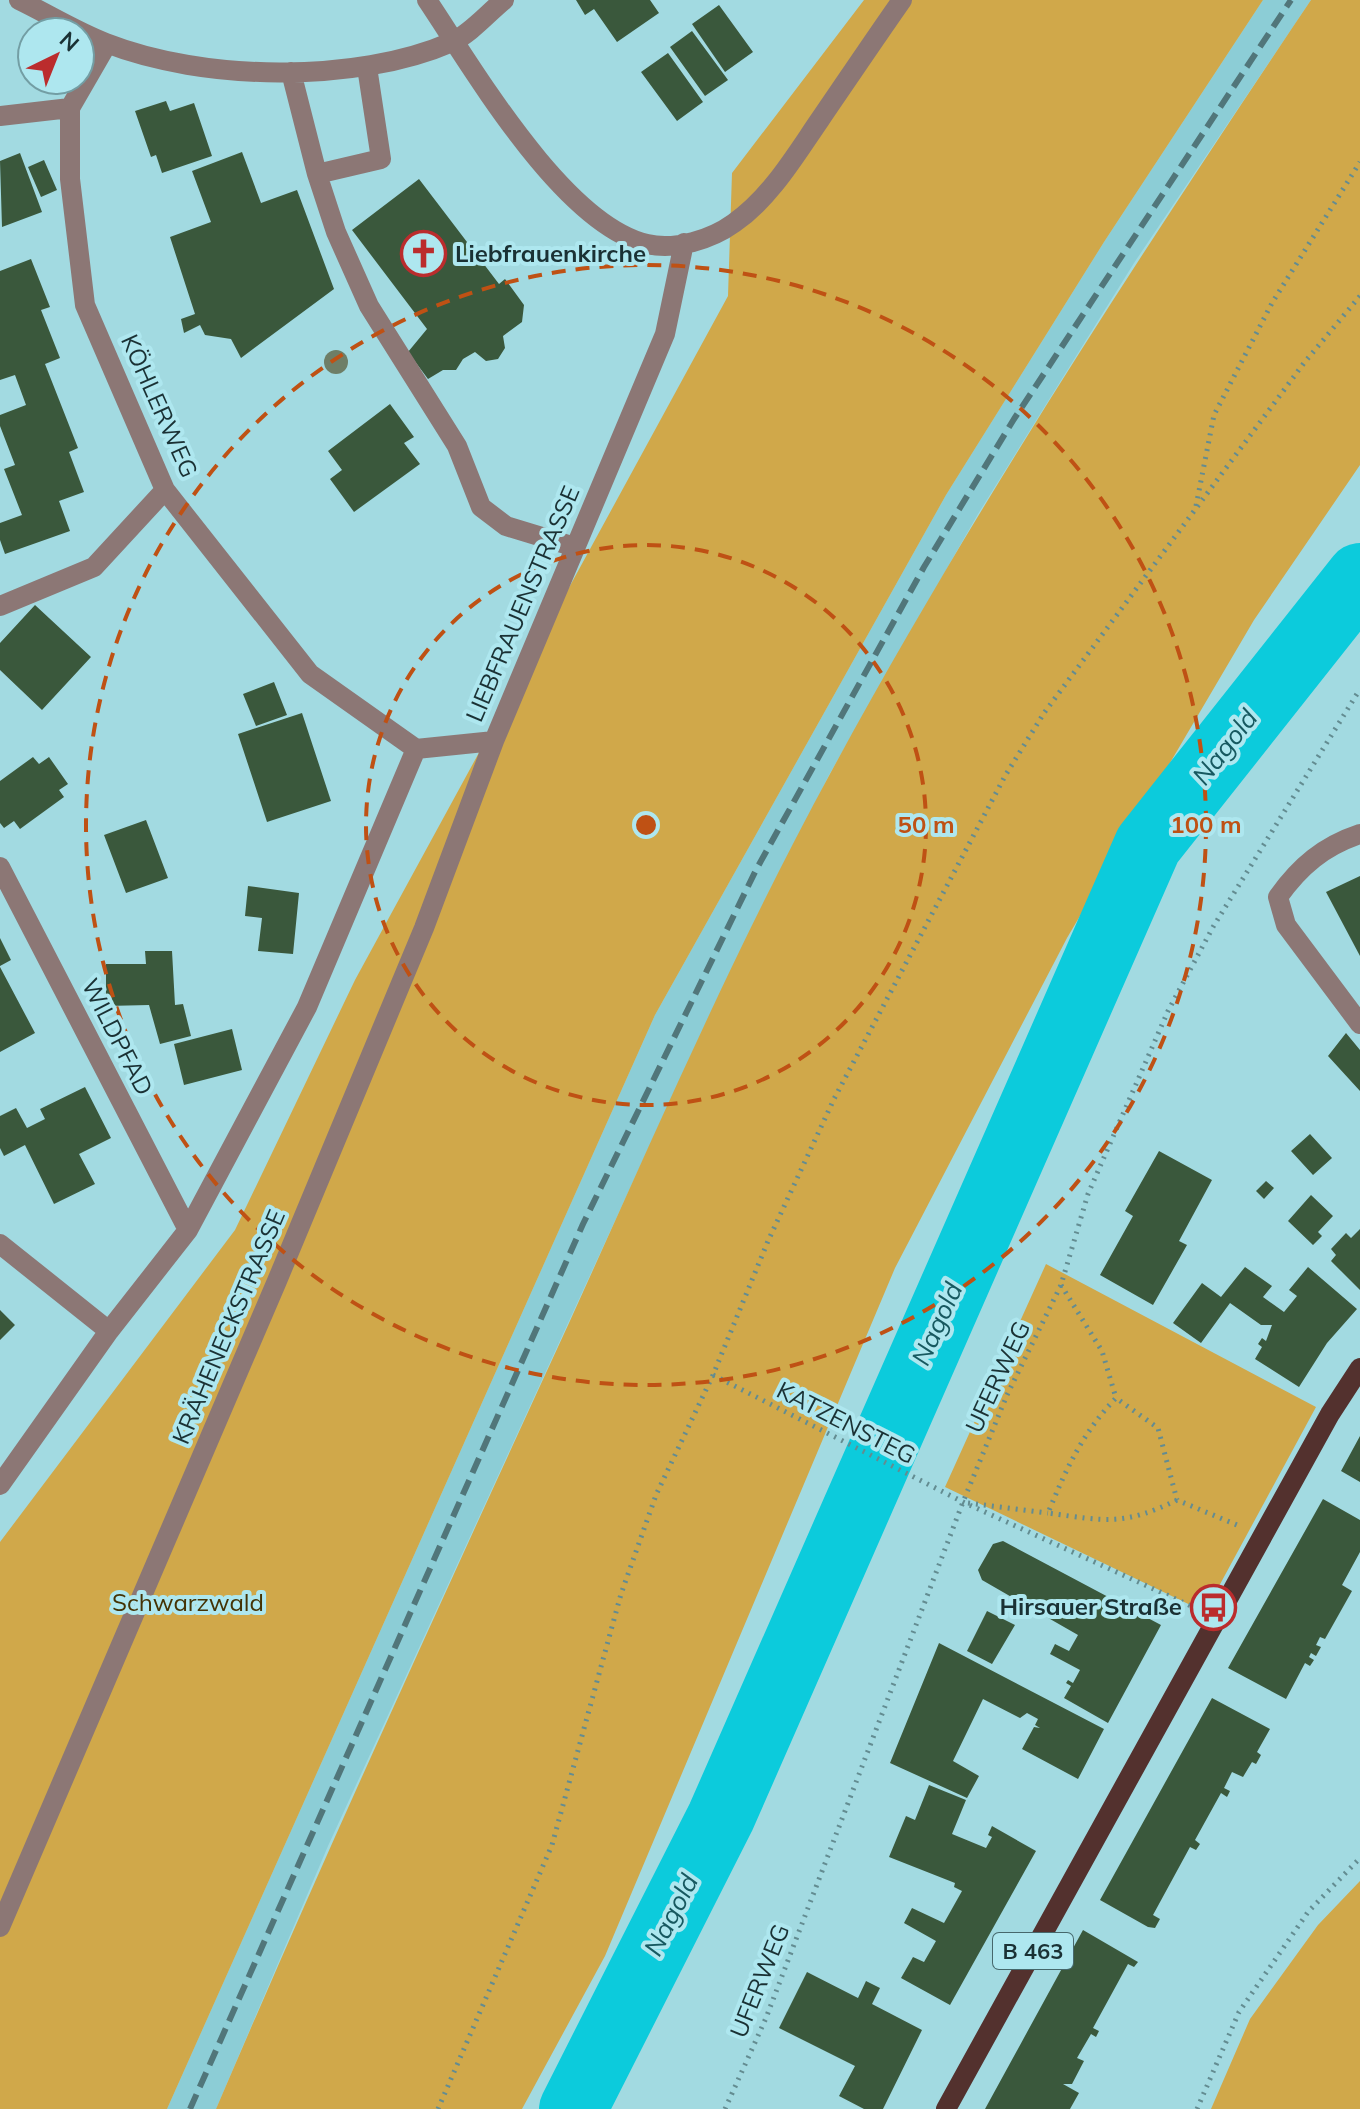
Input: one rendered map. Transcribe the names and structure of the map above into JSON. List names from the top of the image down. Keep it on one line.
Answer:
{"streets":{"main road":["B 463"],"street":["KÖHLERWEG","LIEBFRAUENSTRASSE","WILDPFAD","KRÄHENECKSTRASSE"],"path":["UFERWEG","KATZENSTEG"]},"crossings":[["KÖHLERWEG","LIEBFRAUENSTRASSE"],["LIEBFRAUENSTRASSE","KRÄHENECKSTRASSE"],["UFERWEG","KATZENSTEG"],["KATZENSTEG","B 463"]],"water":["Nagold"],"parks":["Schwarzwald"],"places":{"church":["Liebfrauenkirche"],"bus stop":["Hirsauer Straße"]},"north":"top right","rings":["50 m","100 m"]}
